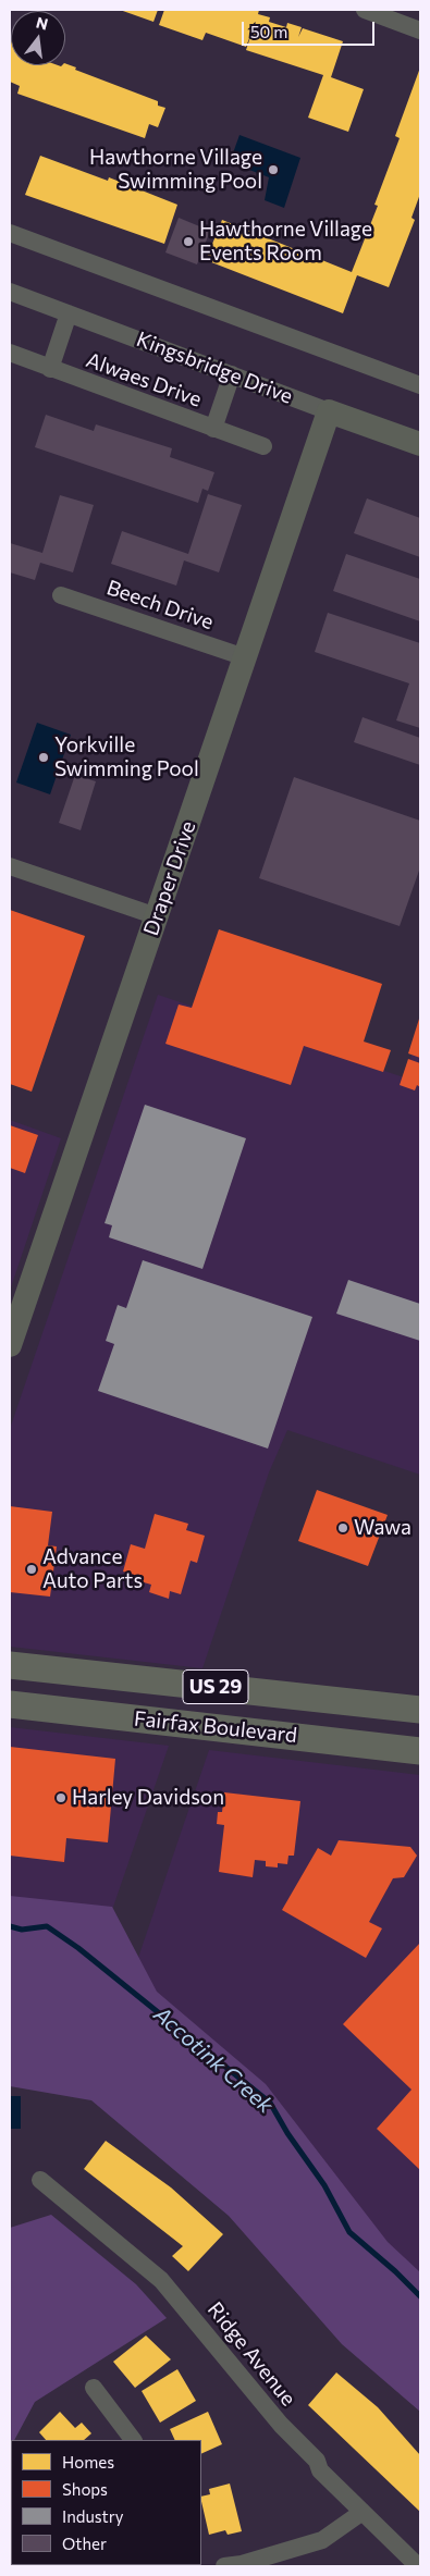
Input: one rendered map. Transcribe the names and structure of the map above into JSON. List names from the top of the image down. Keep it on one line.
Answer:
{"streets":{"main road":["US 29","Fairfax Boulevard"],"street":["Kingsbridge Drive","Alwaes Drive","Beech Drive","Draper Drive","Ridge Avenue"]},"crossings":[["Kingsbridge Drive","Draper Drive"],["Beech Drive","Draper Drive"]],"water":["Accotink Creek"],"places":["Hawthorne Village Swimming Pool","Hawthorne Village Events Room","Yorkville Swimming Pool","Wawa","Advance Auto Parts","Harley Davidson"],"legend":["Homes","Shops","Industry","Other"],"scale_bar":"50 m","north":"top"}
